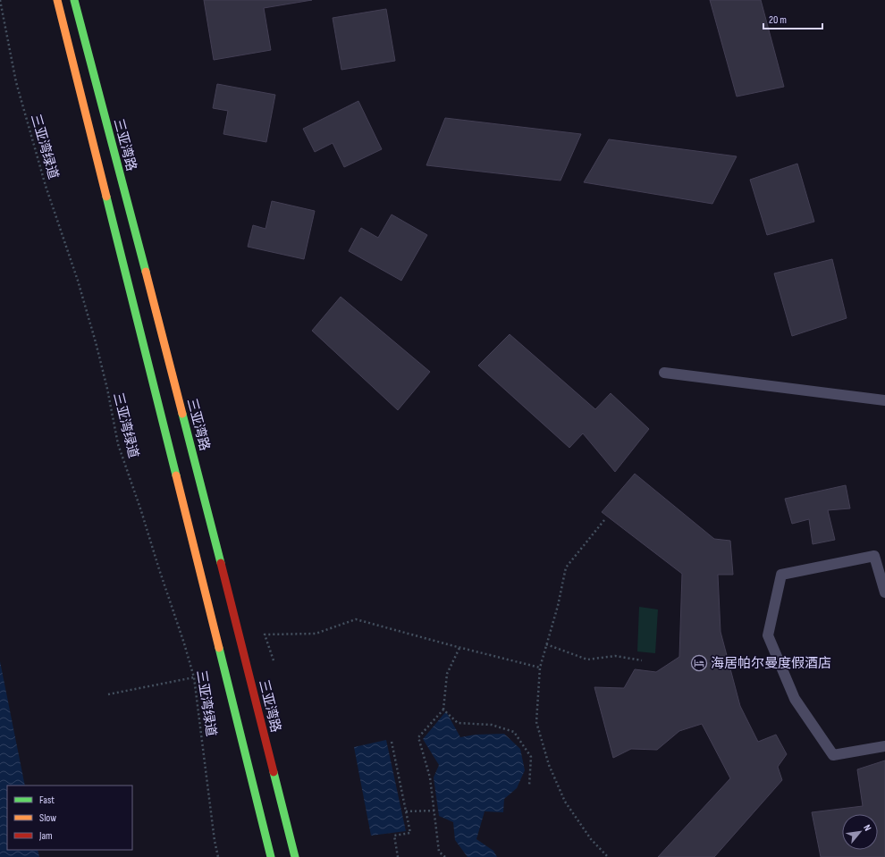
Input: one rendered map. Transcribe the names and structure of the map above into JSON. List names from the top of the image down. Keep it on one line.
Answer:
{"streets":{"main road":["三亚湾路"],"path":["三亚湾绿道"]},"places":{"hotel":["海居帕尔曼度假酒店"]},"legend":["Fast","Slow","Jam"],"scale_bar":"20 m","north":"top right"}
